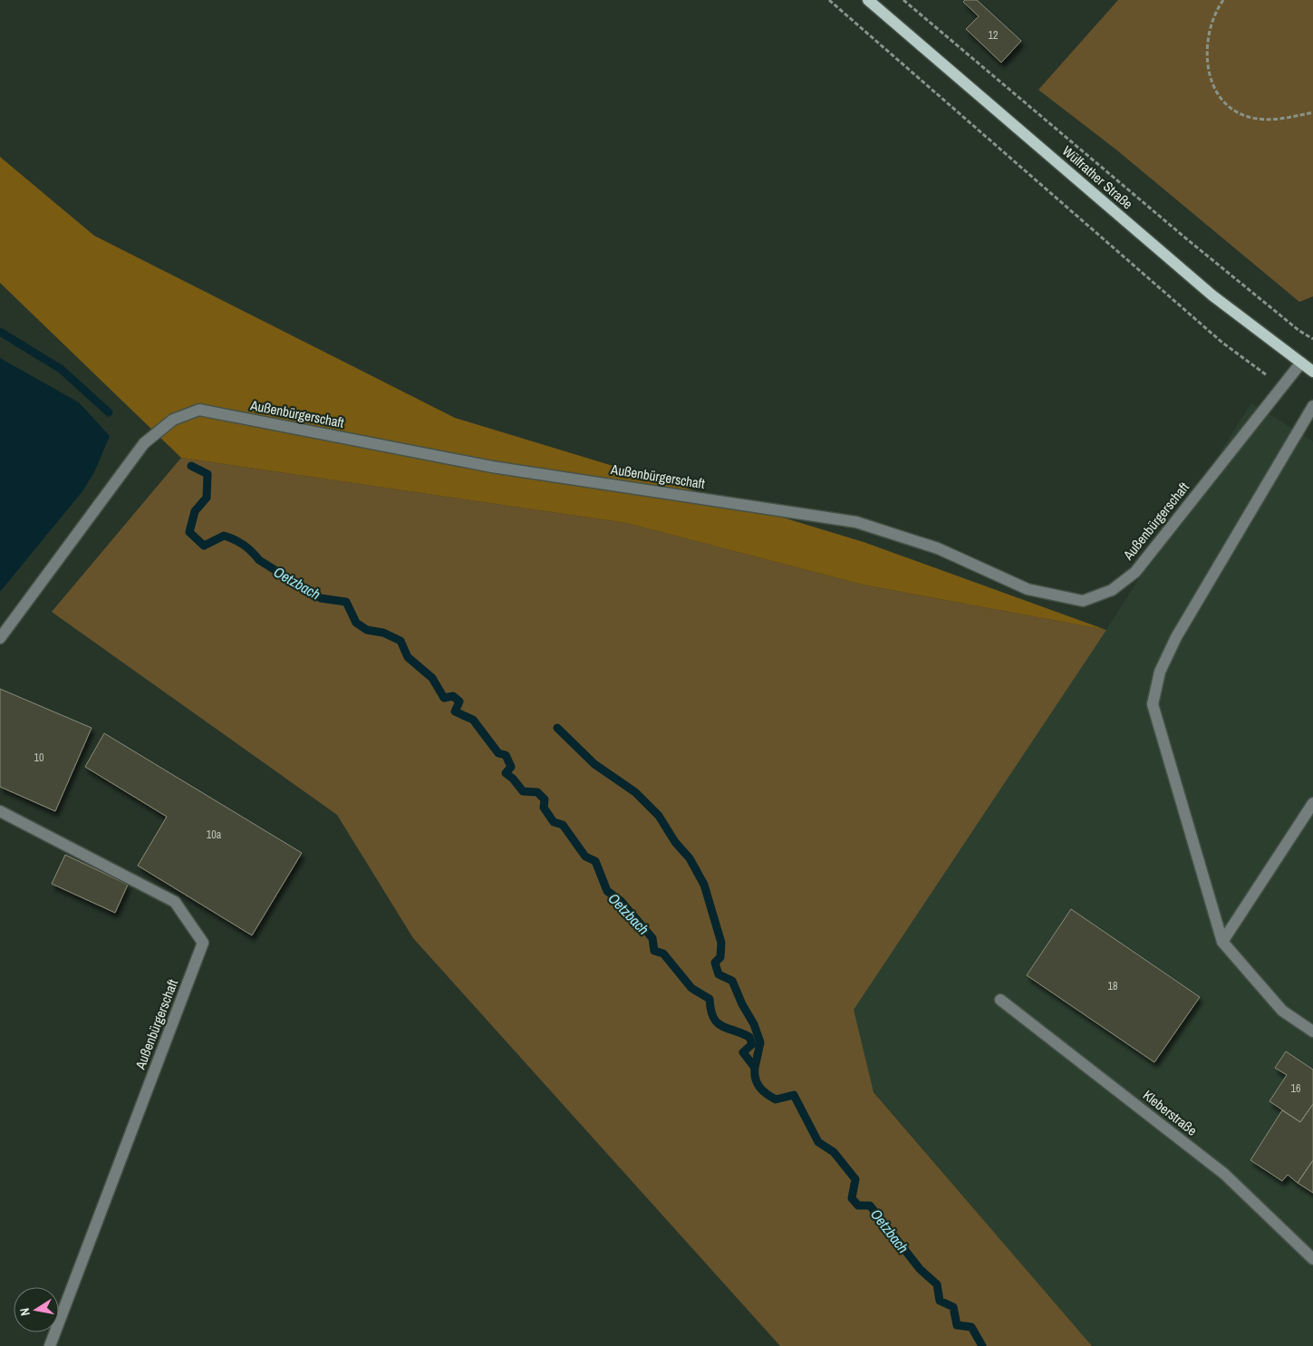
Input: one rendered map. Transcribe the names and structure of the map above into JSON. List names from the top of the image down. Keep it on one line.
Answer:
{"streets":{"main road":["Wülfrather Straße"],"street":["Außenbürgerschaft","Kleberstraße"]},"crossings":[["Wülfrather Straße","Außenbürgerschaft"]],"water":["Oetzbach"],"house_numbers":["12","10","10a","18","16"],"north":"left"}
